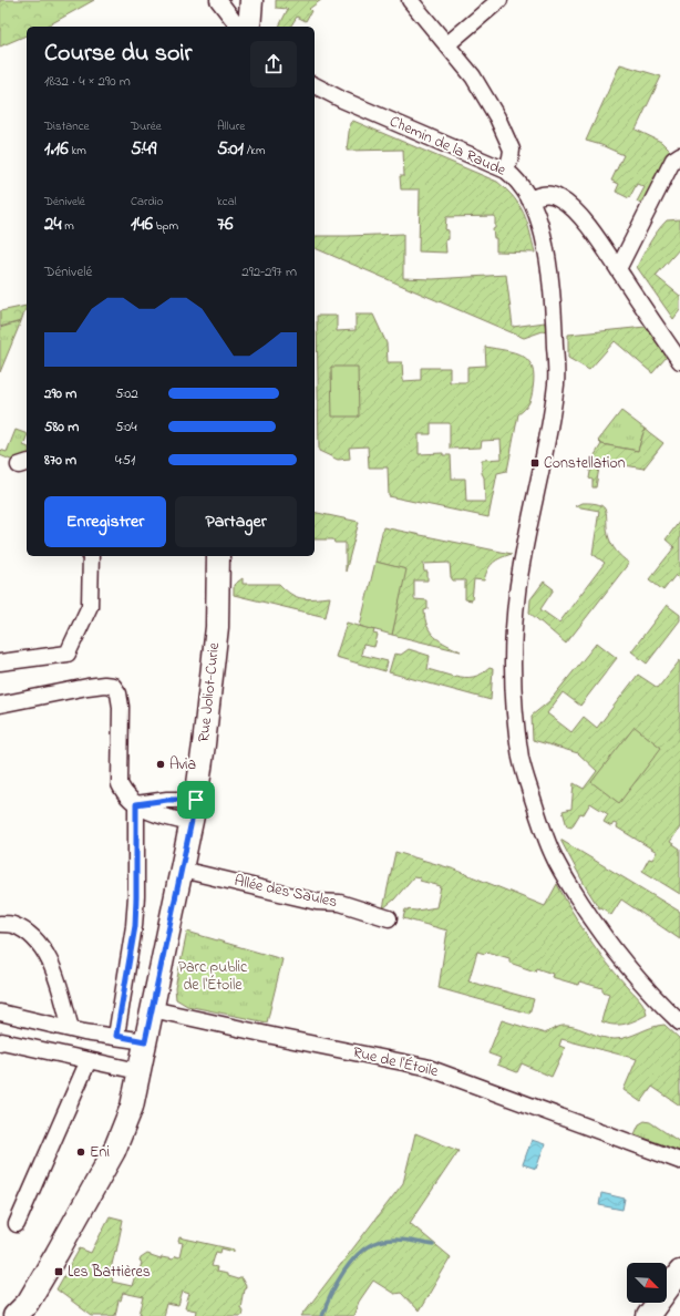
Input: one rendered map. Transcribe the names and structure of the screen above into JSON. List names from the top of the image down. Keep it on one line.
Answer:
{"streets":{"main road":["Rue Joliot-Curie"],"street":["Chemin de la Raude","Allée des Saules","Rue de l'Étoile"]},"crossings":[["Rue Joliot-Curie","Allée des Saules"],["Rue Joliot-Curie","Rue de l'Étoile"]],"parks":["Parc public de l'Étoile"],"places":{"transit":["Constellation","Les Battières"],"other":["Avia","Eni"]},"north":"bottom right","page":{"heading":["Course du soir","18:32 · 4 × 290 m"],"stats":[["Distance","1.16 km"],["Durée","5:49"],["Allure","5:01 /km"],["Dénivelé","24 m"],["Cardio","146 bpm"],["kcal","76"]],"chart":["Dénivelé","292–297 m"],"list":[{"name":"290 m","note":"5:02"},{"name":"580 m","note":"5:04"},{"name":"870 m","note":"4:51"}],"buttons":["Enregistrer","Partager"]}}
